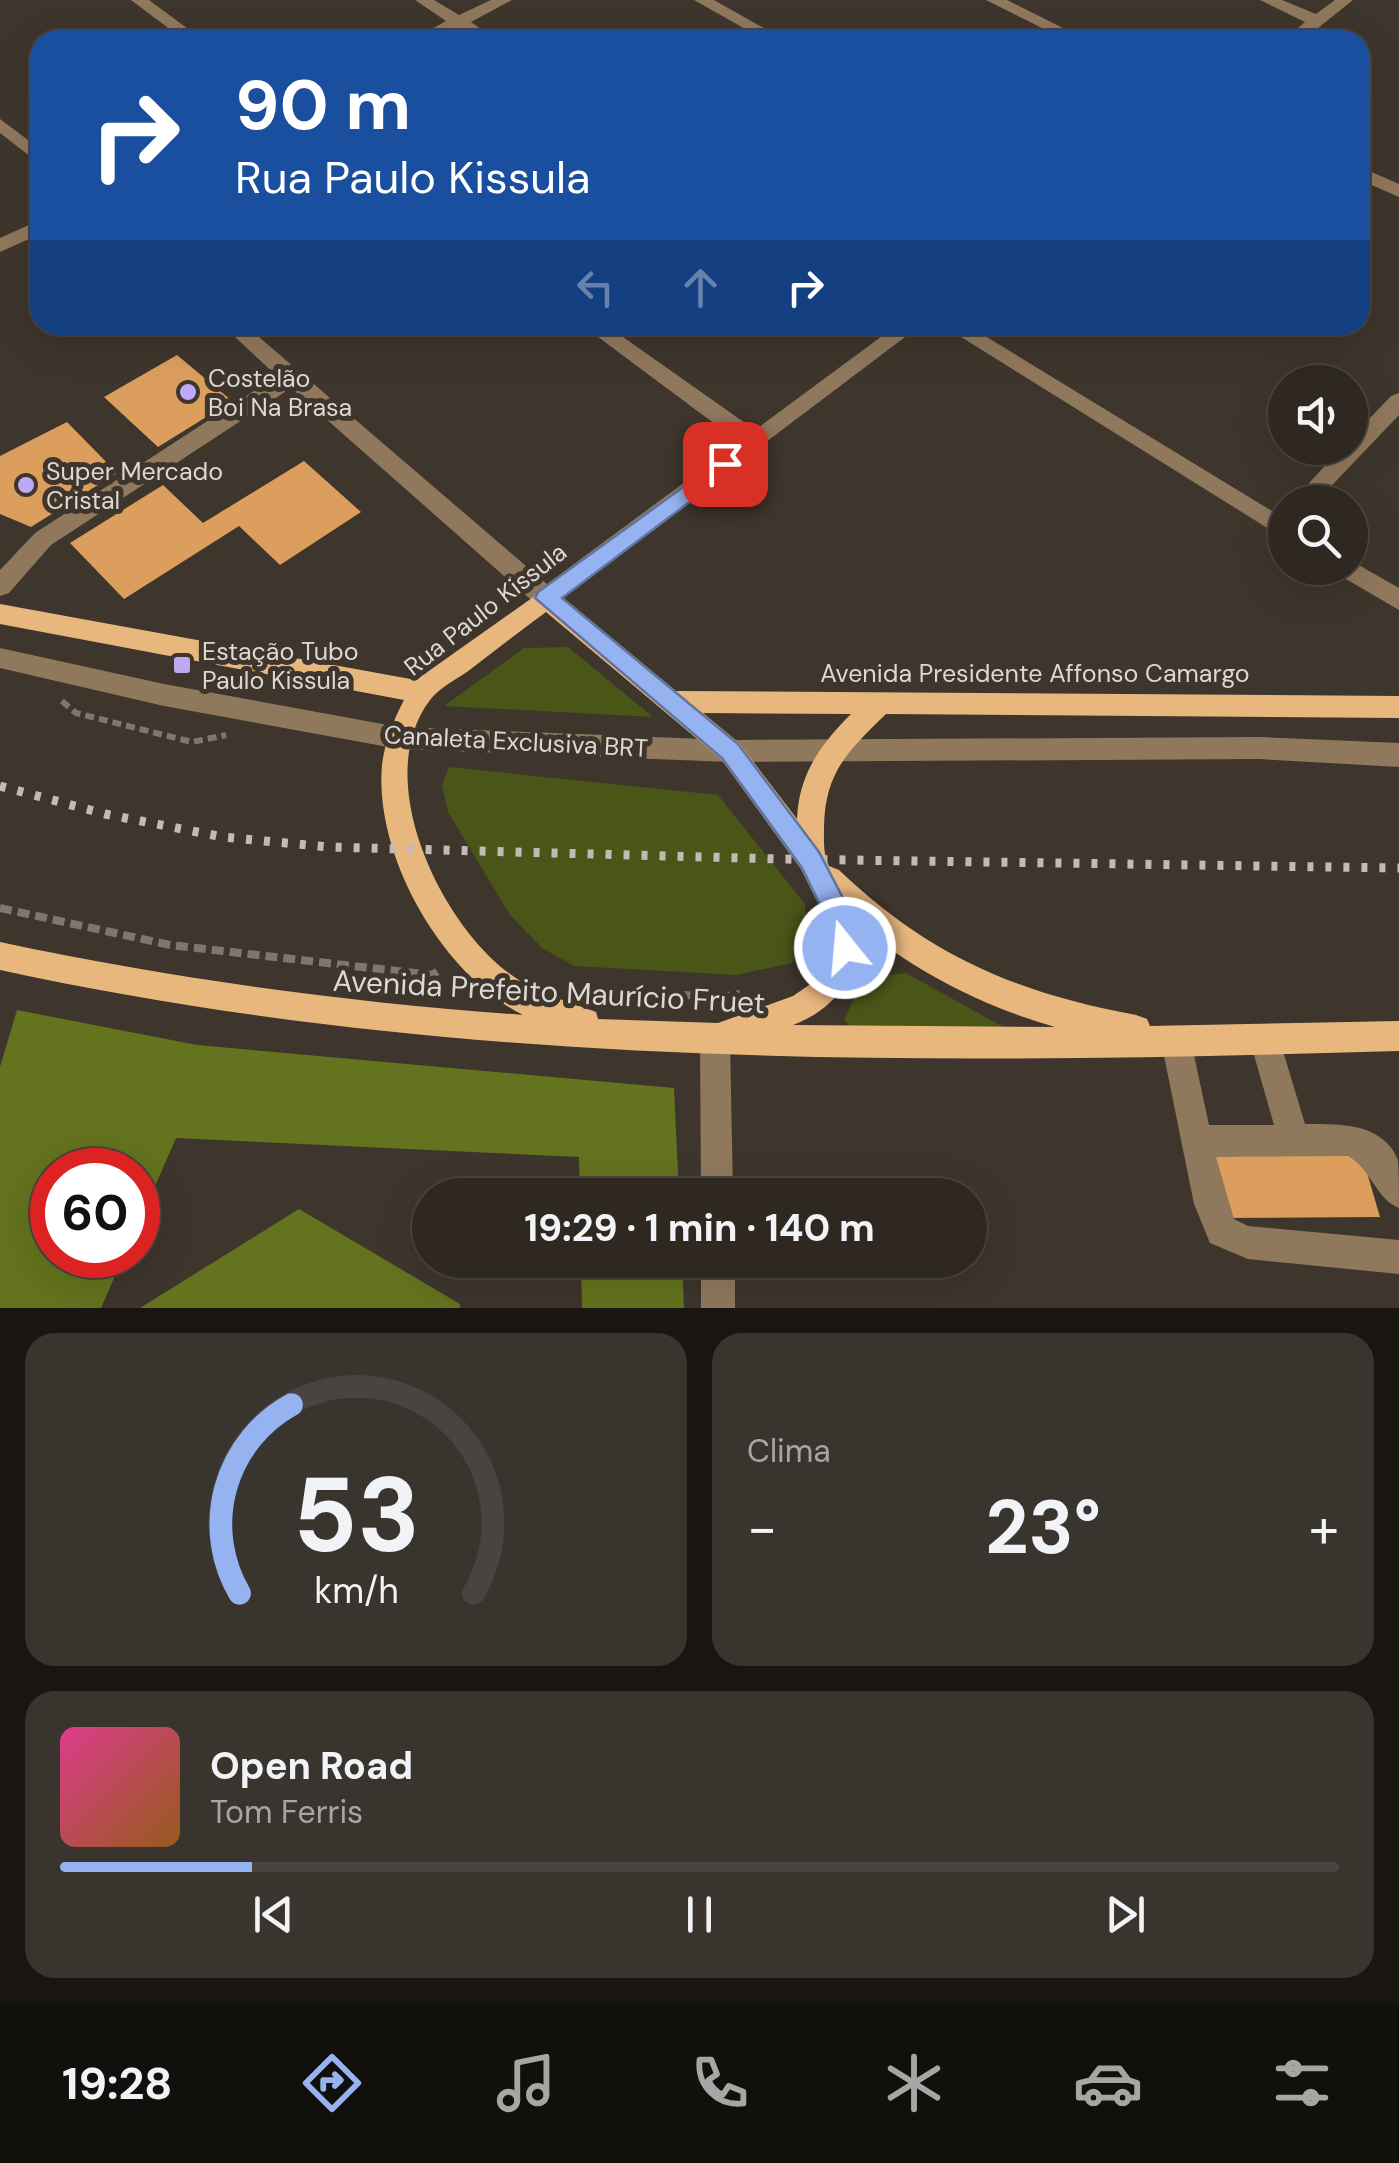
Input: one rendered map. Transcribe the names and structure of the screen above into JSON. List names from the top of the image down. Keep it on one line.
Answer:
{"streets":{"main road":["Rua Paulo Kissula","Avenida Presidente Affonso Camargo","Avenida Prefeito Maurício Fruet"],"street":["Canaleta Exclusiva BRT"]},"crossings":[["Rua Paulo Kissula","Canaleta Exclusiva BRT"],["Rua Paulo Kissula","Avenida Prefeito Maurício Fruet"]],"places":{"other":["Costelão Boi Na Brasa","Super Mercado Cristal"],"transit":["Estação Tubo Paulo Kissula"]},"page":{"turn":["90 m","Rua Paulo Kissula"],"limit":"60","trip":"19:29 · 1 min · 140 m","tile":"Clima","heat":["−","23°","+"],"song":["Open Road","Tom Ferris"],"tabs":"19:28","gauge":["53","km/h"]}}
